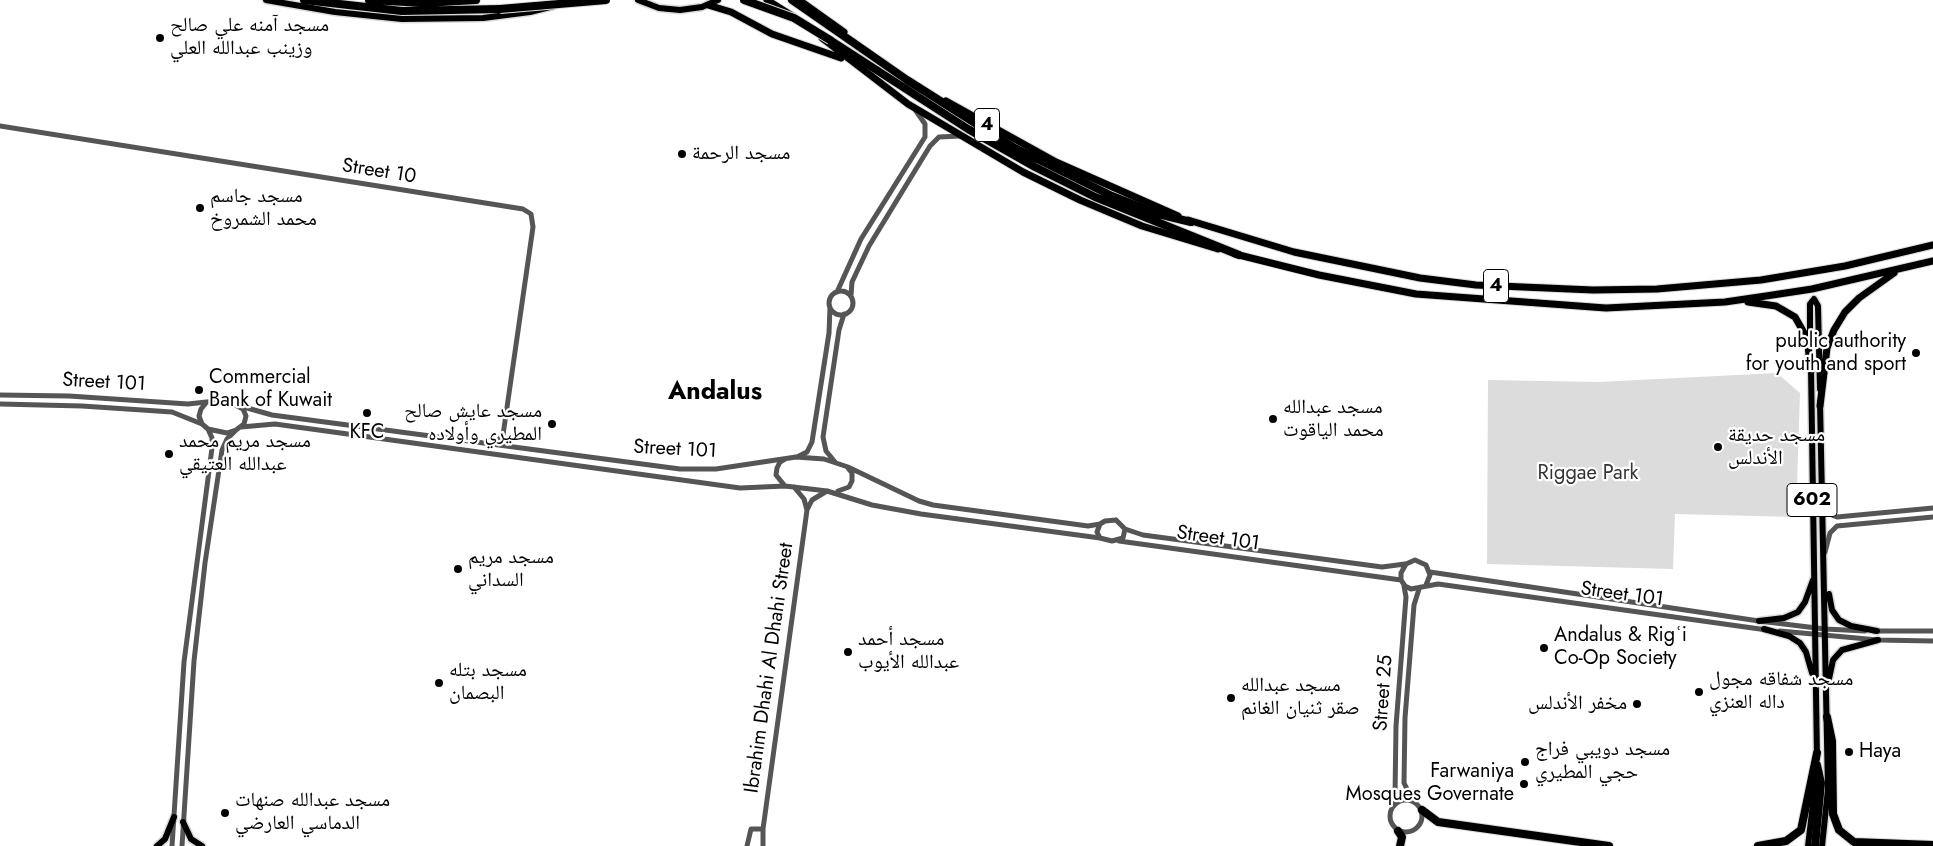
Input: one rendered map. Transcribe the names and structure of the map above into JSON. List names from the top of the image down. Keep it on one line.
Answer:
{"streets":{"highway":["4"],"main road":["602"],"street":["Street 10","Street 101","Ibrahim Dhahi Al Dhahi Street","Street 25"]},"crossings":[["Street 101","602"],["Street 101","Street 25"]],"districts":["Andalus"],"parks":["Riggae Park"],"places":["مسجد آمنه علي صالح وزينب عبدالله العلي","مسجد الرحمة","مسجد جاسم محمد الشمروخ","public authority for youth and sport","Commercial Bank of Kuwait","KFC","مسجد عبدالله محمد الياقوت","مسجد عايش صالح المطيري وأولاده","مسجد حديقة الأندلس","مسجد مريم محمد عبدالله العتيقي","مسجد مريم السداني","Andalus & Rigʿi Co-Op Society","مسجد أحمد عبدالله الأيوب","مسجد بتله البصمان","مسجد شفاقه مجول داله العنزي","مسجد عبدالله صقر ثنيان الغانم","مخفر الأندلس","Haya","مسجد دويبي فراج حجي المطيري","Farwaniya Mosques Governate","مسجد عبدالله صنهات الدماسي العارضي"]}
